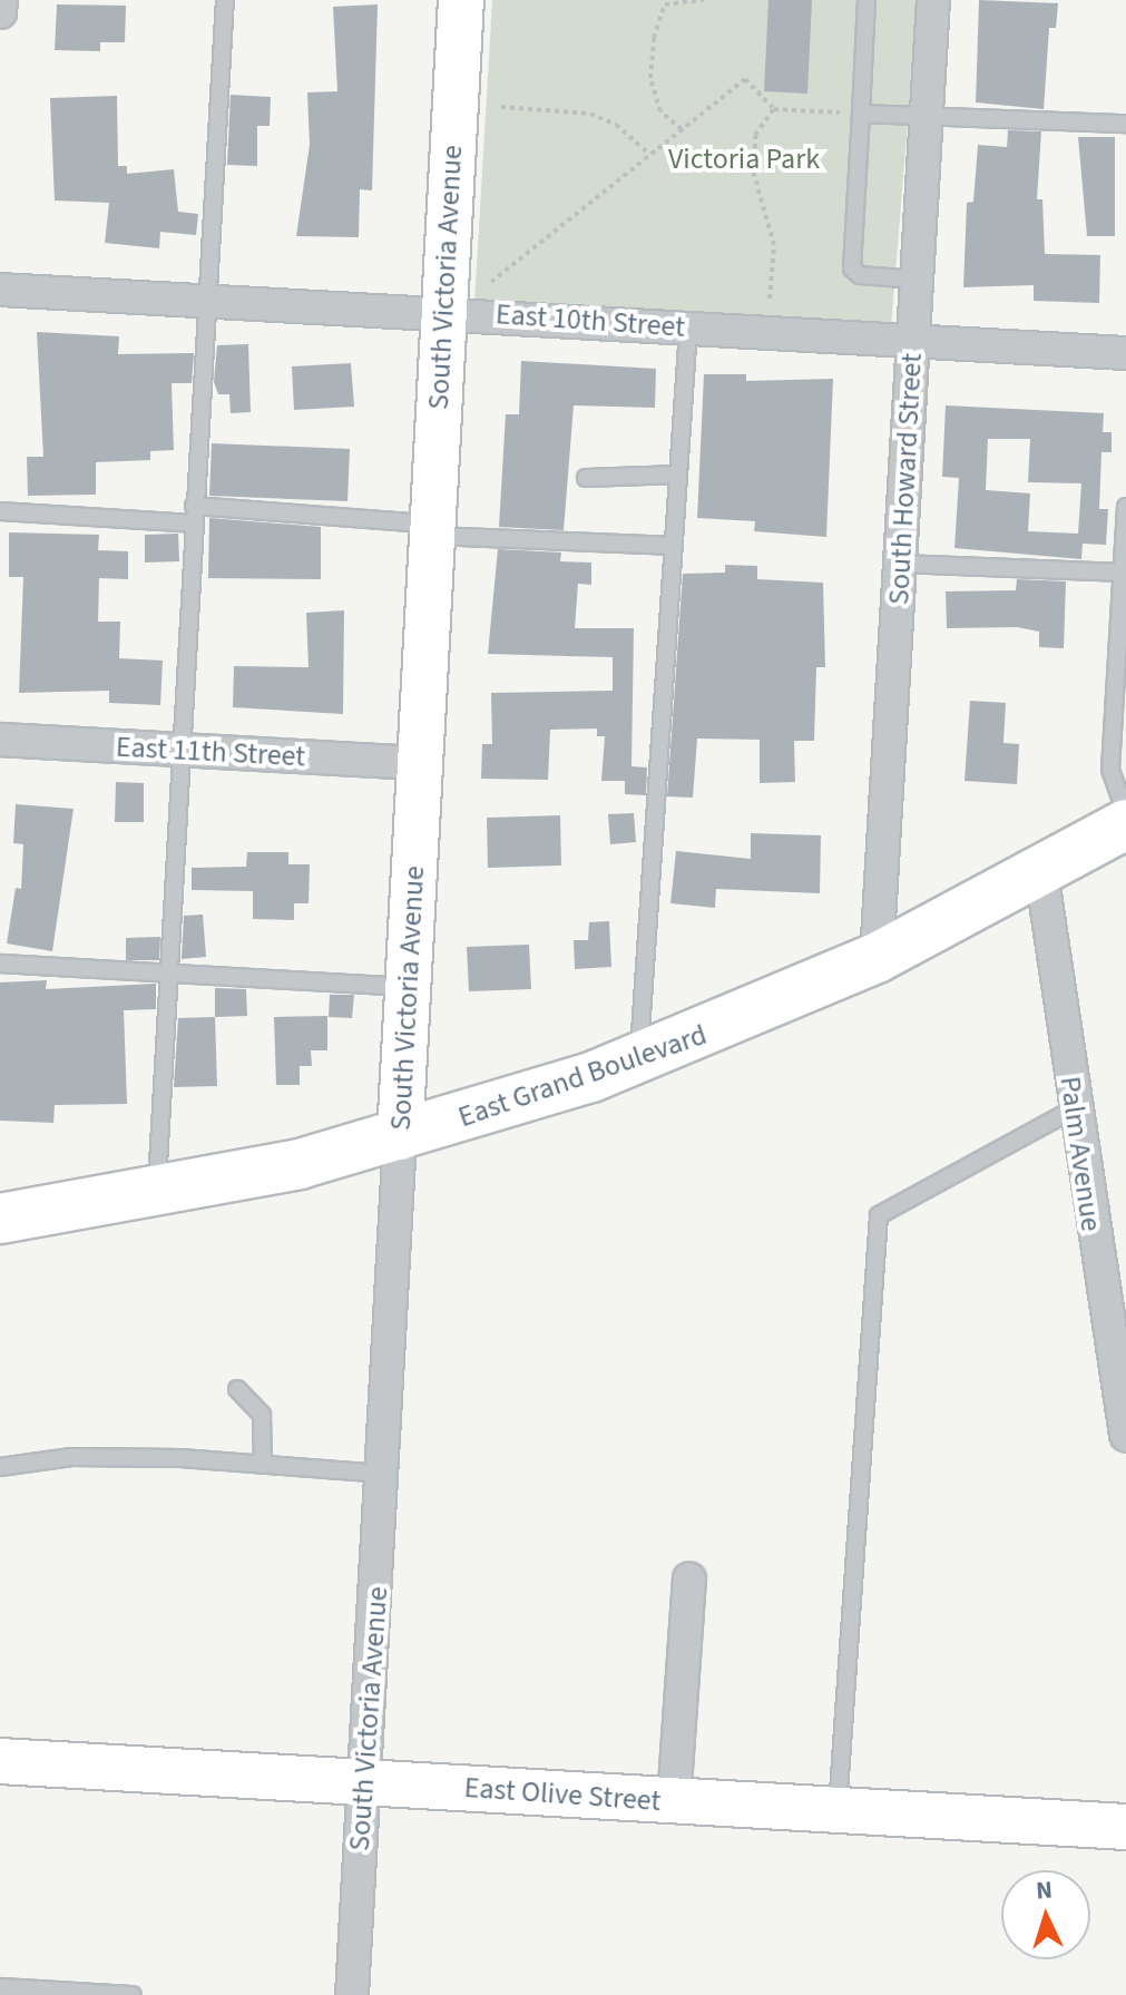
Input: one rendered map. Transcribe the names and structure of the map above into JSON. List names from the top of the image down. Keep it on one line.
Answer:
{"streets":{"main road":["East Grand Boulevard"],"street":["South Victoria Avenue","East 10th Street","South Howard Street","East 11th Street","Palm Avenue","East Olive Street"]},"crossings":[["South Victoria Avenue","East 10th Street"],["South Victoria Avenue","East 11th Street"],["South Victoria Avenue","East Grand Boulevard"],["South Victoria Avenue","East Olive Street"],["East 10th Street","South Howard Street"],["South Howard Street","East Grand Boulevard"],["East Grand Boulevard","Palm Avenue"]],"parks":["Victoria Park"],"north":"top"}
